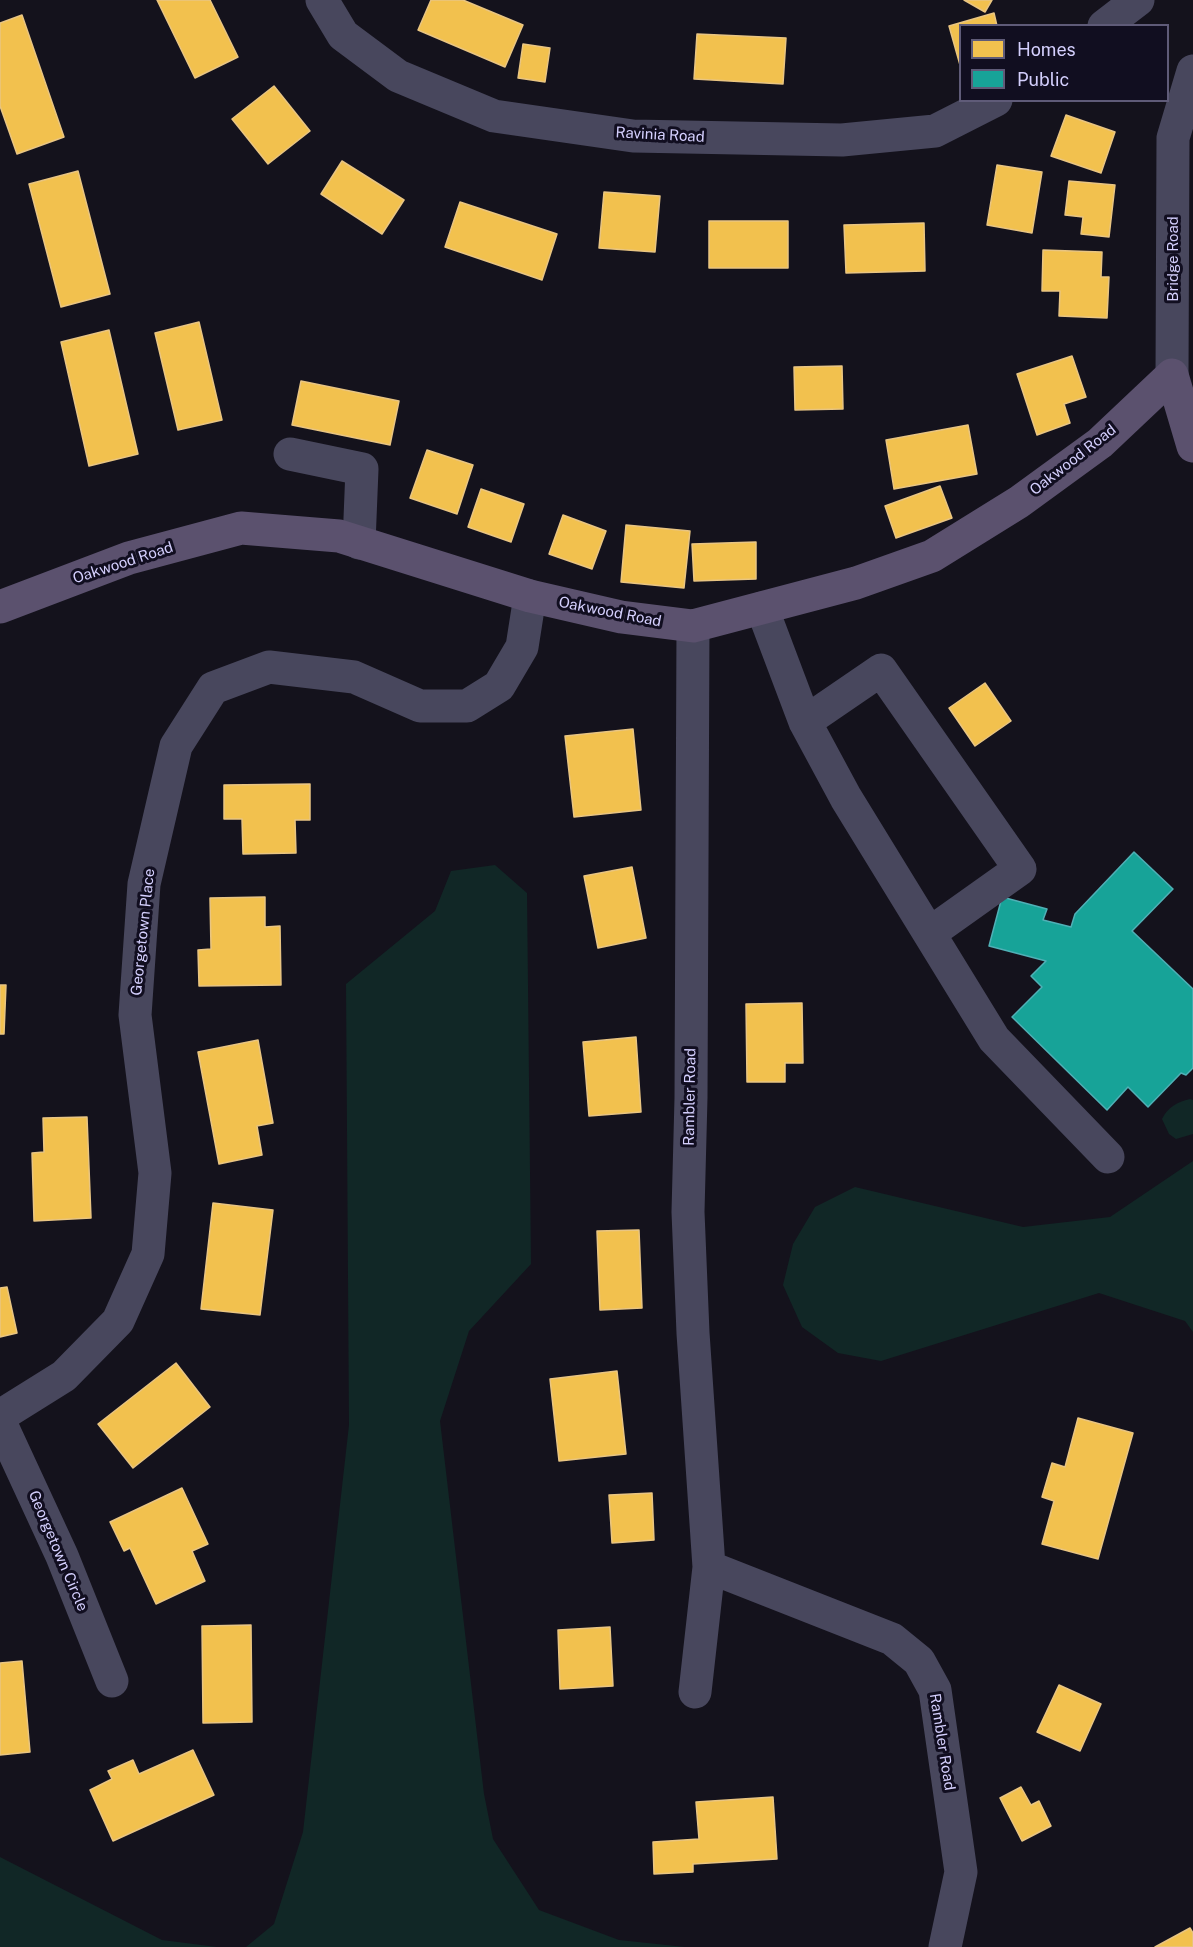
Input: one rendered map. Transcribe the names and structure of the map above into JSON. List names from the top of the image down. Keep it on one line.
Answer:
{"streets":{"main road":["Bridge Road","Oakwood Road"],"street":["Ravinia Road","Georgetown Place","Rambler Road","Georgetown Circle"]},"crossings":[["Bridge Road","Oakwood Road"],["Oakwood Road","Georgetown Place"],["Oakwood Road","Rambler Road"]],"legend":["Homes","Public"]}
